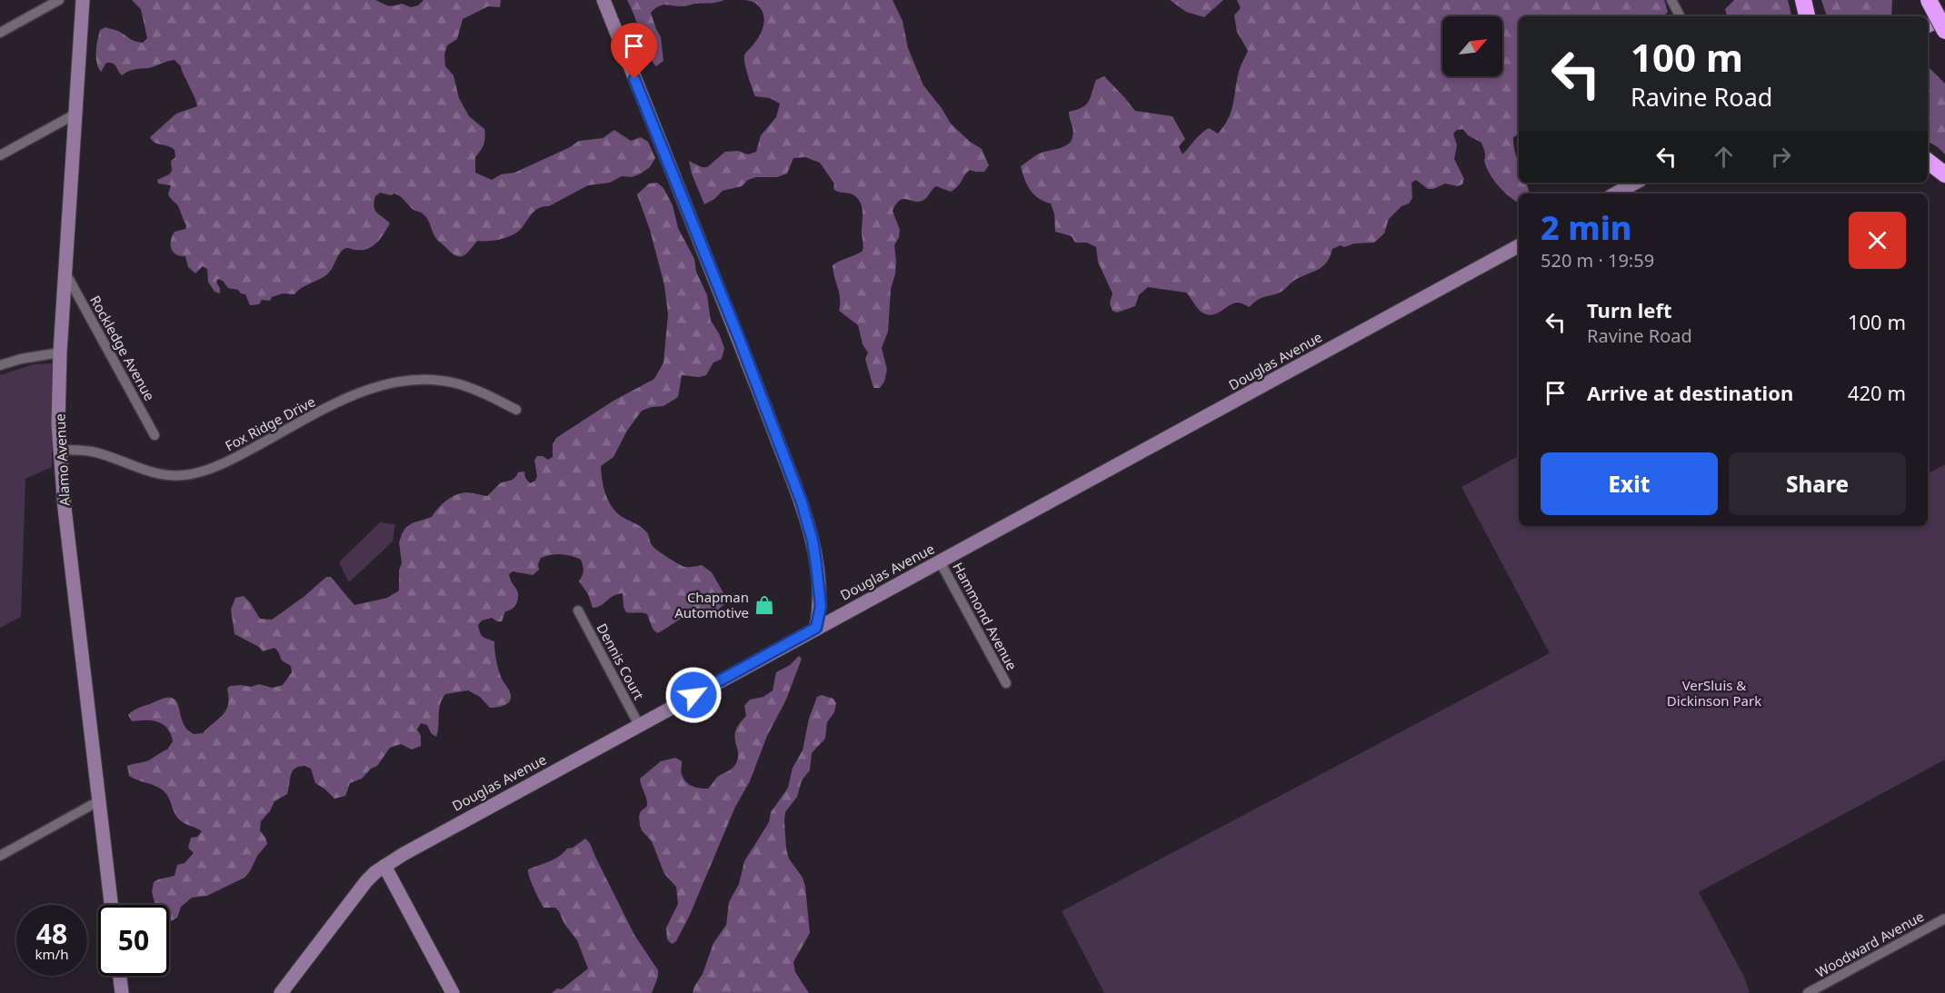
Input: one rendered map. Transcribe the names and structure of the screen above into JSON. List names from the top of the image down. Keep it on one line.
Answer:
{"streets":{"street":["Rockledge Avenue","Douglas Avenue","Fox Ridge Drive","Alamo Avenue","Hammond Avenue","Dennis Court","Woodward Avenue"]},"crossings":[["Rockledge Avenue","Alamo Avenue"],["Douglas Avenue","Hammond Avenue"],["Douglas Avenue","Dennis Court"],["Fox Ridge Drive","Alamo Avenue"]],"parks":["VerSluis & Dickinson Park"],"places":{"shop":["Chapman Automotive"]},"north":"top right","page":{"turn":["100 m","Ravine Road"],"heading":["2 min","520 m · 19:59"],"list":[{"name":"Turn left","note":"Ravine Road","value":"100 m"},{"name":"Arrive at destination","value":"420 m"}],"buttons":["Exit","Share"],"speed":"48 km/h","limit":"50"}}
